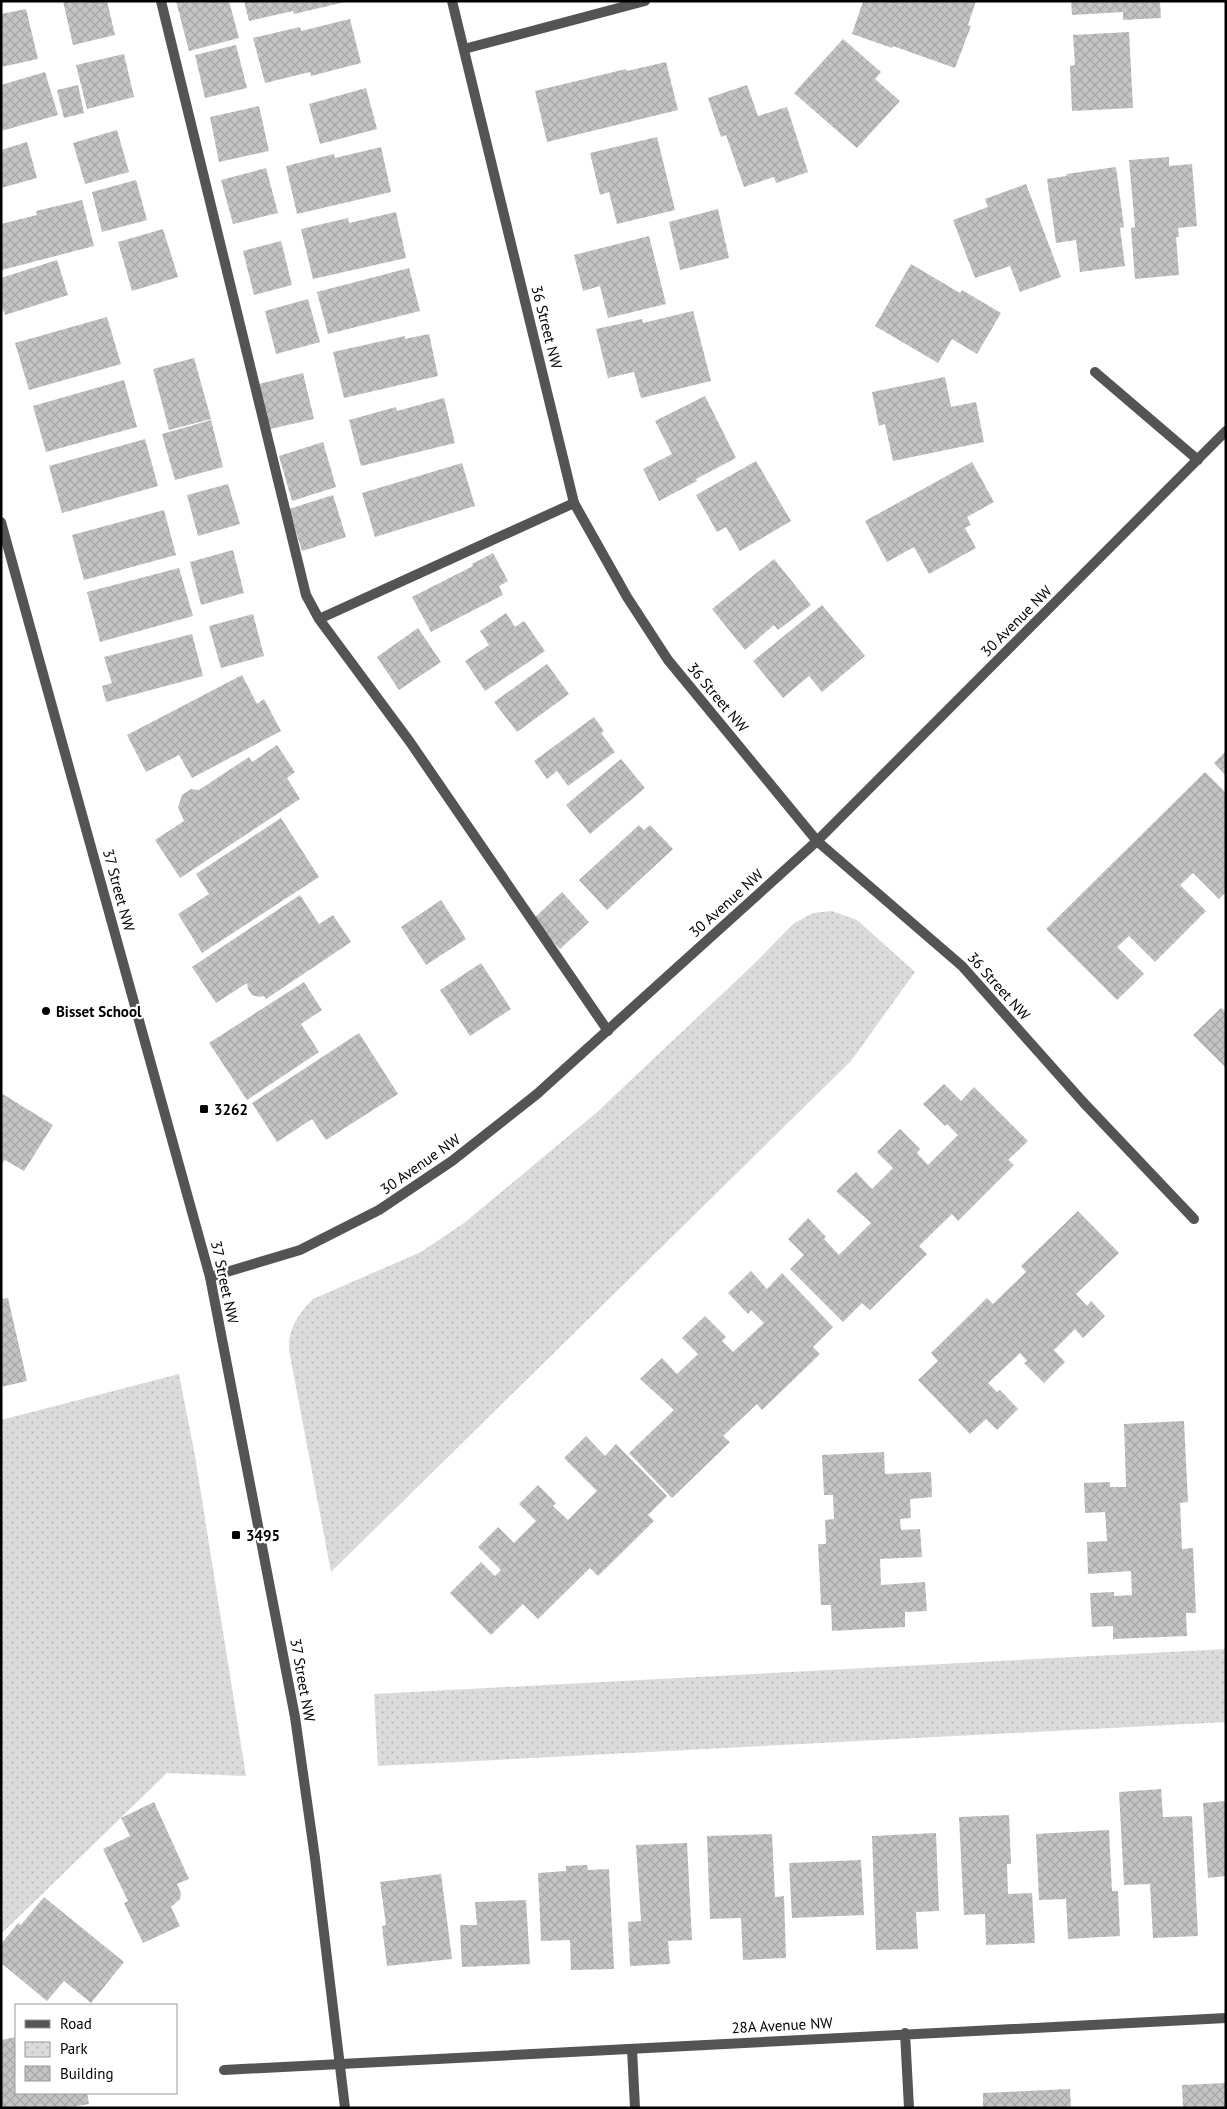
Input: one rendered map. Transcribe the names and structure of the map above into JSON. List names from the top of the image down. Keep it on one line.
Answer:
{"streets":{"street":["36 Street NW","30 Avenue NW","37 Street NW","28A Avenue NW"]},"crossings":[["36 Street NW","30 Avenue NW"],["30 Avenue NW","37 Street NW"],["37 Street NW","28A Avenue NW"]],"places":{"other":["Bisset School"],"transit":["3262","3495"]},"legend":["Road","Park","Building"]}
